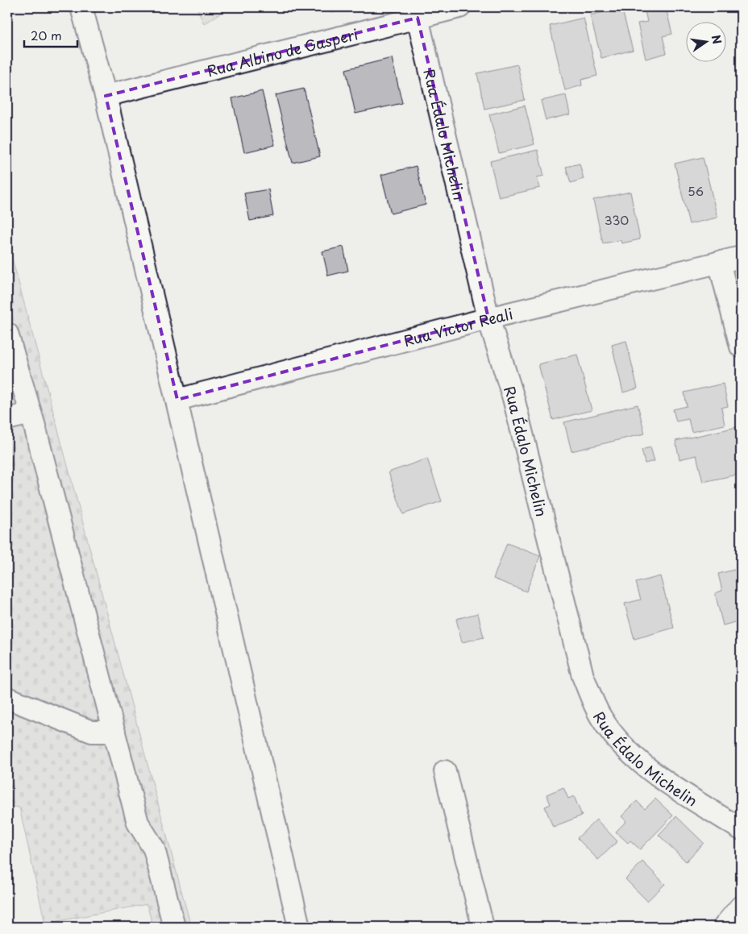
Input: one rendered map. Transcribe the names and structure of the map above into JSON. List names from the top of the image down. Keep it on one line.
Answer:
{"streets":{"street":["Rua Albino de Gasperi","Rua Édalo Michelin","Rua Victor Reali"]},"crossings":[["Rua Albino de Gasperi","Rua Édalo Michelin"],["Rua Édalo Michelin","Rua Victor Reali"]],"house_numbers":["56","330"],"scale_bar":"20 m","north":"right"}
